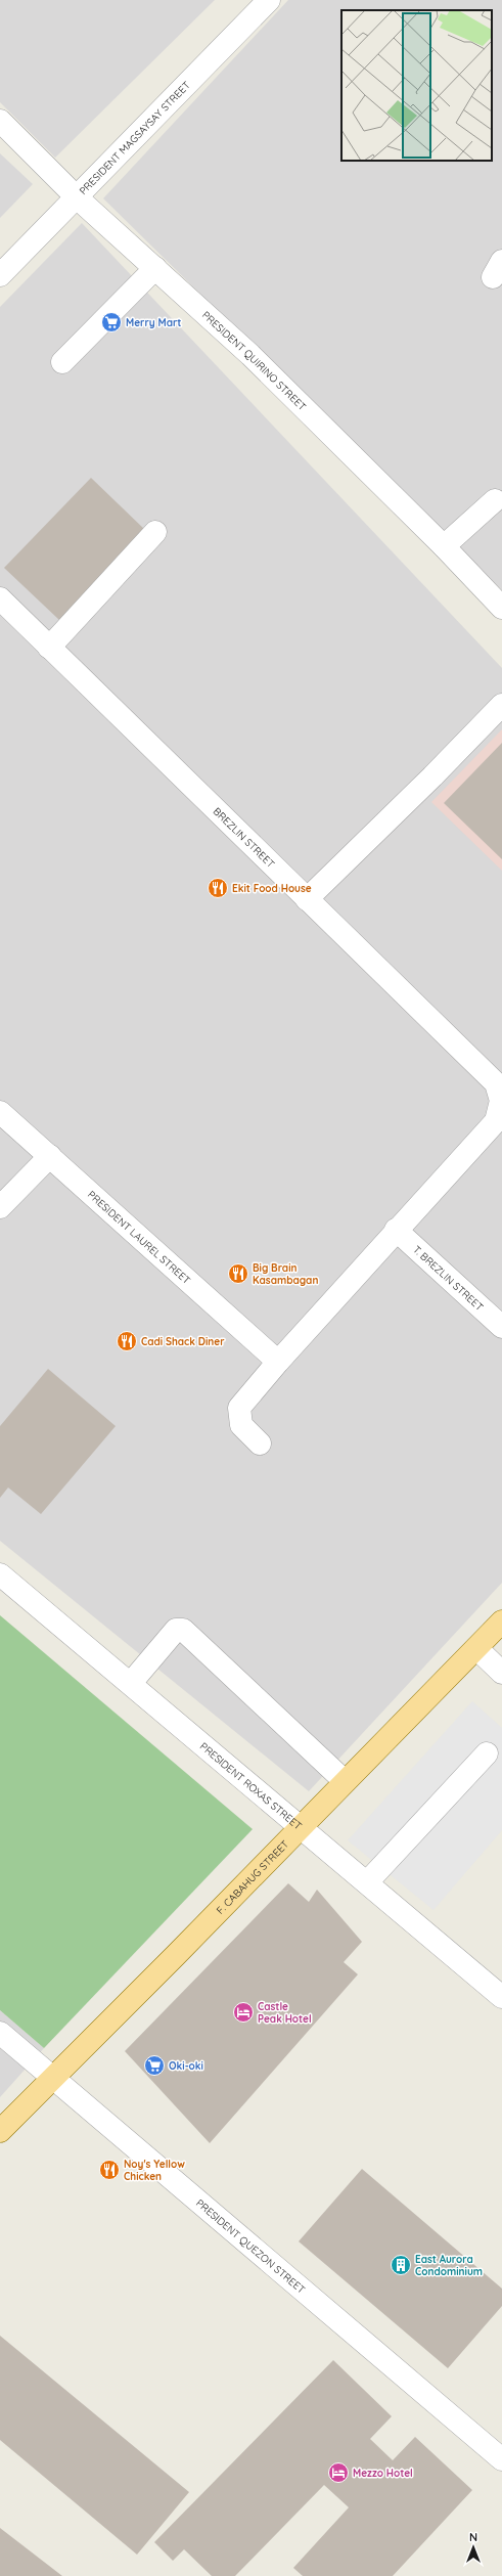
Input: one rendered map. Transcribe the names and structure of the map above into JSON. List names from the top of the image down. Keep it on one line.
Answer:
{"streets":{"main road":["F. CABAHUG STREET"],"street":["PRESIDENT MAGSAYSAY STREET","PRESIDENT QUIRINO STREET","BREZLIN STREET","PRESIDENT LAUREL STREET","T. BREZLIN STREET","PRESIDENT ROXAS STREET","PRESIDENT QUEZON STREET"]},"crossings":[["PRESIDENT MAGSAYSAY STREET","PRESIDENT QUIRINO STREET"],["BREZLIN STREET","T. BREZLIN STREET"],["PRESIDENT ROXAS STREET","F. CABAHUG STREET"],["F. CABAHUG STREET","PRESIDENT QUEZON STREET"]],"places":{"supermarket":["Merry Mart","Oki-oki"],"restaurant":["Ekit Food House","Big Brain Kasambagan","Cadi Shack Diner","Noy's Yellow Chicken"],"hotel":["Castle Peak Hotel","Mezzo Hotel"],"building":["East Aurora Condominium"]},"north":"top"}
